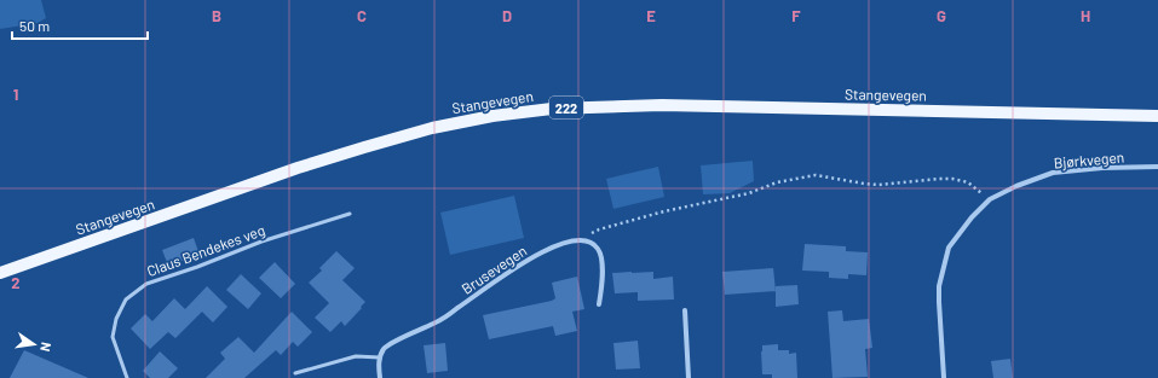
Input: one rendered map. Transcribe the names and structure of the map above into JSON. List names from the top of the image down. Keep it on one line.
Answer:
{"streets":{"main road":["Stangevegen","222"],"street":["Bjørkvegen","Brusevegen"],"lane":["Claus Bendekes veg"]},"scale_bar":"50 m","north":"right","grid":{"columns":["B","C","D","E","F","G","H"],"rows":["1","2"]}}
